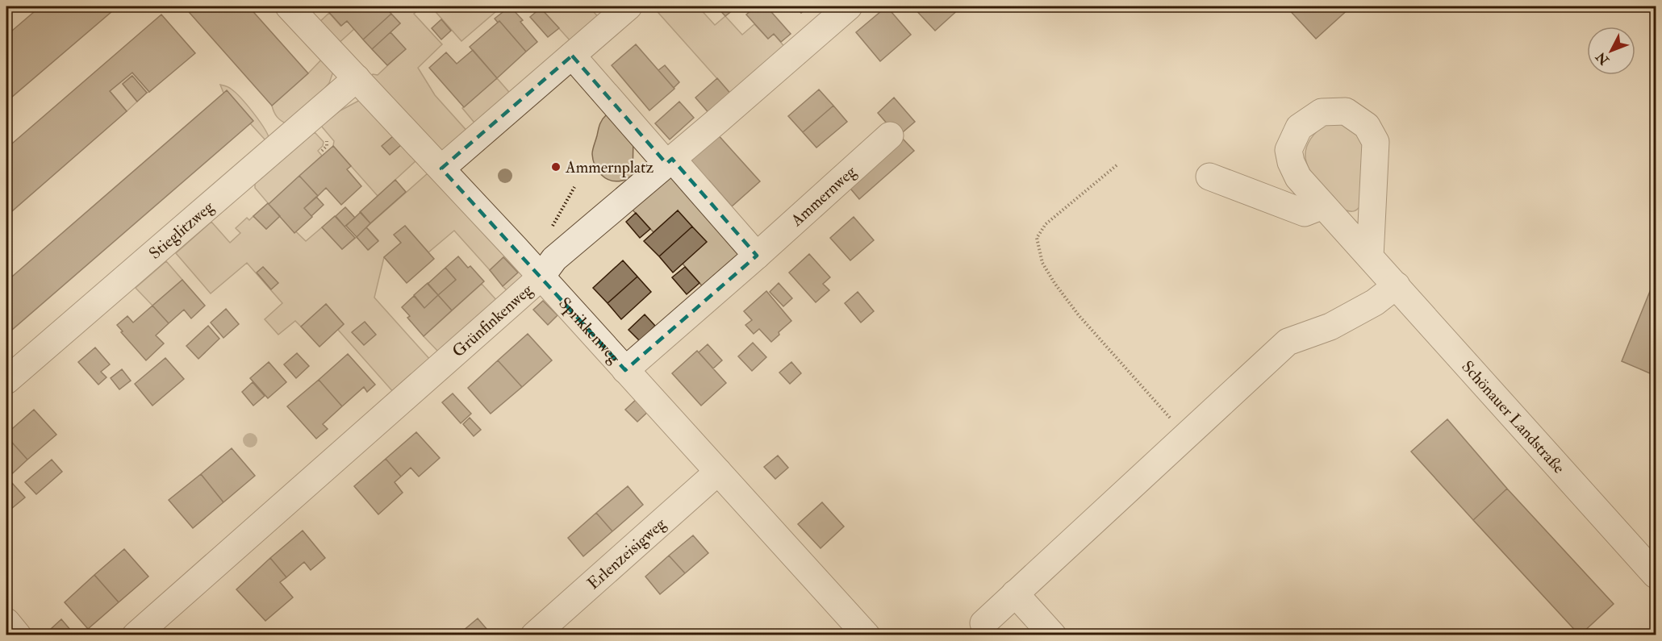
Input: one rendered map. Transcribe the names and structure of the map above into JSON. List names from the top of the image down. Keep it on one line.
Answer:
{"streets":{"street":["Ammernweg","Stieglitzweg","Grünfinkenweg","Sprikkenweg","Schönauer Landstraße","Erlenzeisigweg"]},"crossings":[["Stieglitzweg","Sprikkenweg"],["Grünfinkenweg","Sprikkenweg"],["Sprikkenweg","Erlenzeisigweg"]],"places":["Ammernplatz"],"north":"bottom left"}
